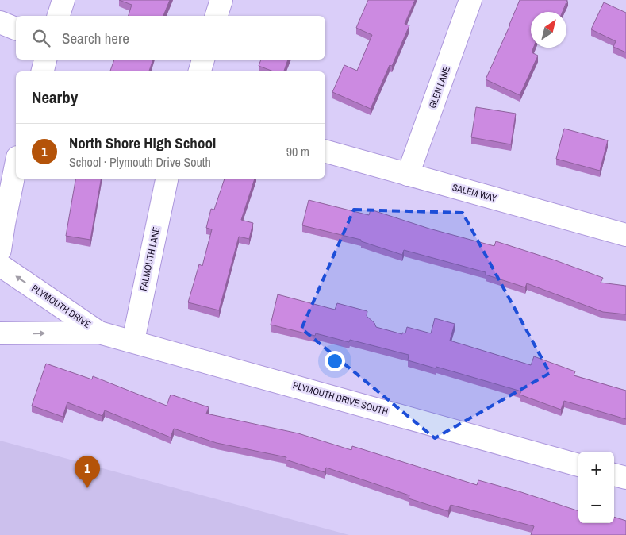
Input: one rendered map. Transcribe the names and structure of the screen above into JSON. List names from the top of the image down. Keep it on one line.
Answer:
{"streets":{"street":["GLEN LANE","SALEM WAY","FALMOUTH LANE","PLYMOUTH DRIVE","PLYMOUTH DRIVE SOUTH"]},"crossings":[["GLEN LANE","SALEM WAY"],["FALMOUTH LANE","PLYMOUTH DRIVE SOUTH"],["PLYMOUTH DRIVE","PLYMOUTH DRIVE SOUTH"]],"north":"top right","page":{"search":"Search here","heading":"Nearby","list":[{"mark":"1","name":"North Shore High School","note":"School · Plymouth Drive South","value":"90 m"}],"map_buttons":["+","−"],"pins":"1"}}
